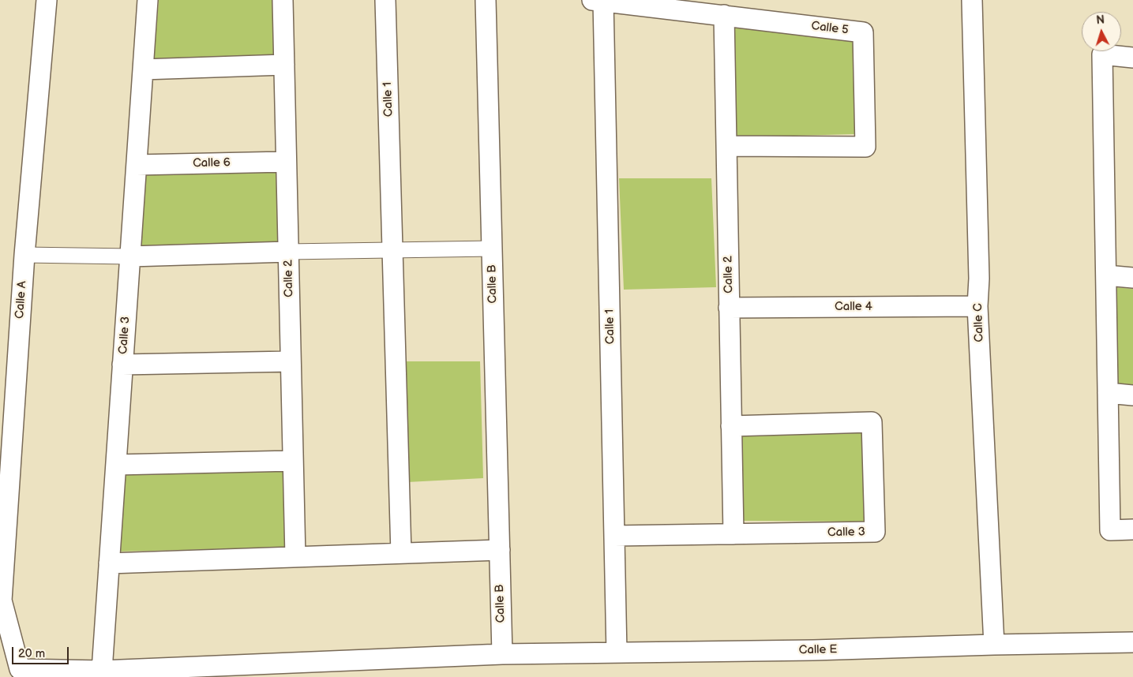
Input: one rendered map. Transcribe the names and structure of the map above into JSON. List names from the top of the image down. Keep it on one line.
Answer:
{"streets":{"street":["Calle 5","Calle 1","Calle 6","Calle 2","Calle B","Calle A","Calle 4","Calle C","Calle 3","Calle E"]},"crossings":[["Calle 5","Calle 1"],["Calle 5","Calle 2"],["Calle 1","Calle 3"],["Calle 1","Calle E"],["Calle 6","Calle 2"],["Calle 6","Calle 3"],["Calle 2","Calle 4"],["Calle 2","Calle 3"],["Calle B","Calle E"],["Calle A","Calle 3"],["Calle 4","Calle C"],["Calle C","Calle E"]],"scale_bar":"20 m","north":"top"}
